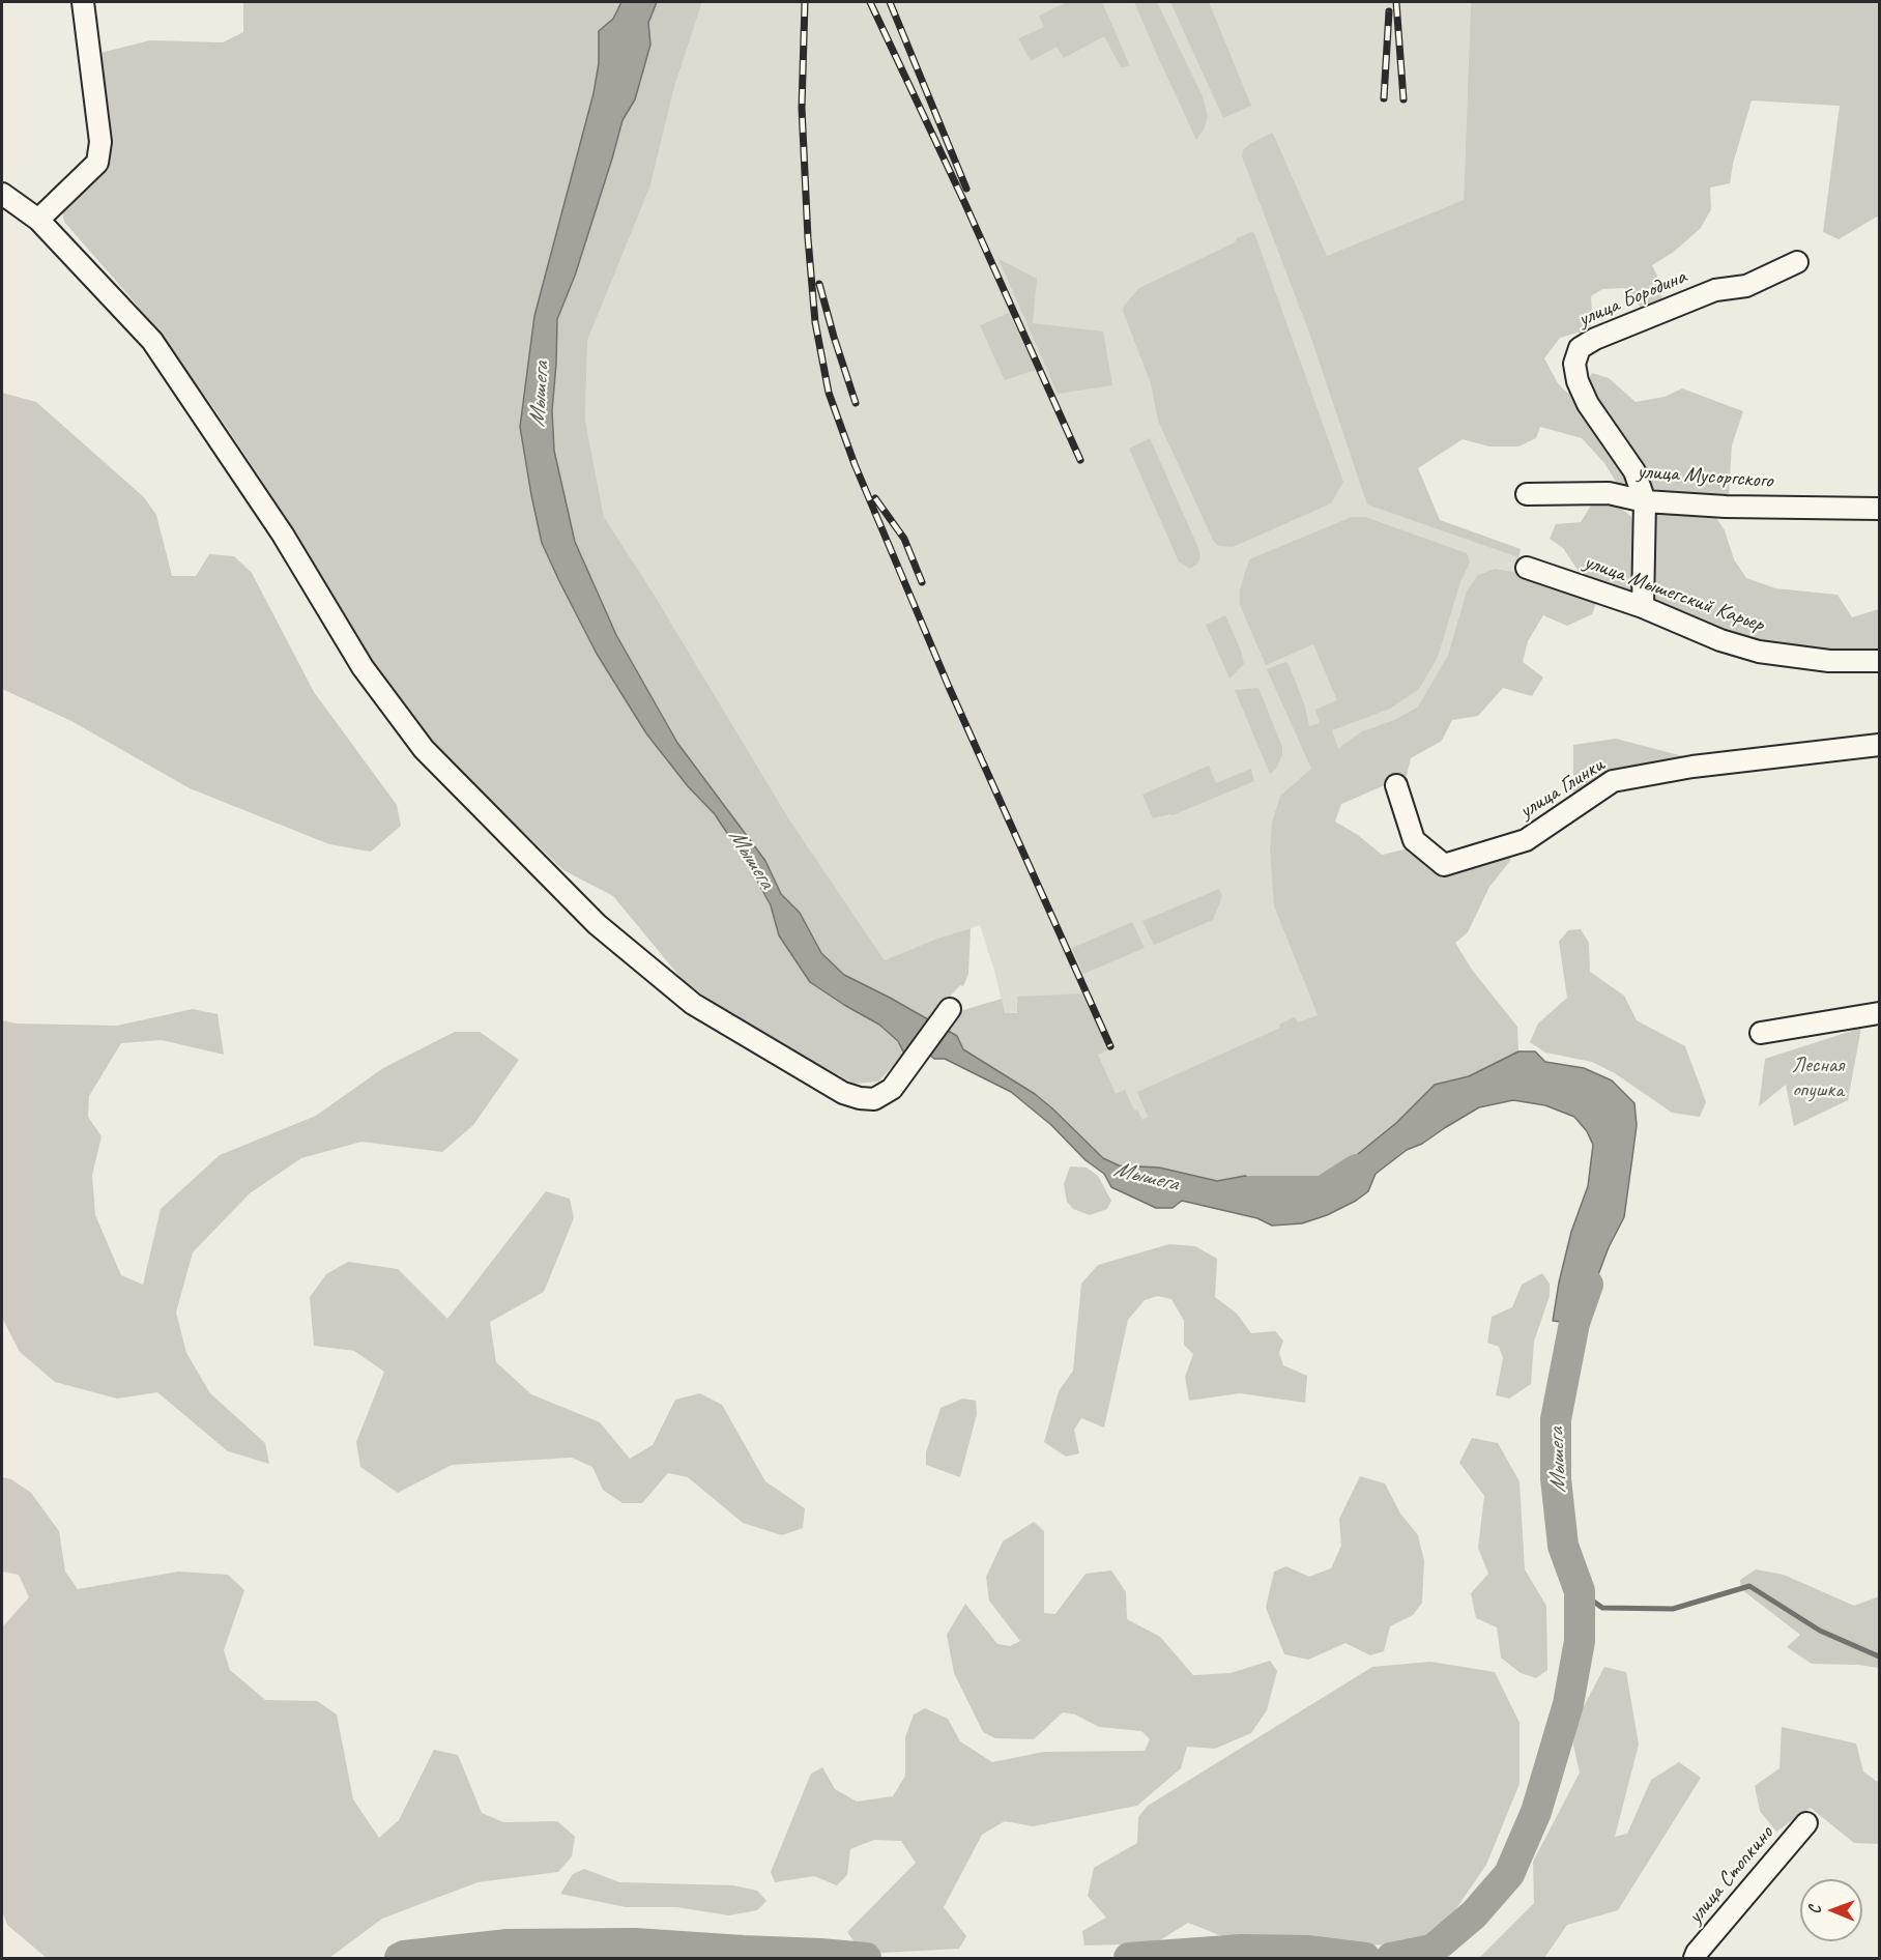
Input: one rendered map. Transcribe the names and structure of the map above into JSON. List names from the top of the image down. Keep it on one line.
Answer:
{"streets":{"street":["улица Бородина","улица Мусоргского","улица Мышегский Карьер","улица Глинки","улица Стопкино"]},"crossings":[["улица Бородина","улица Мусоргского"]],"water":["Мышега"],"parks":["Лесная опушка"],"north":"left"}
